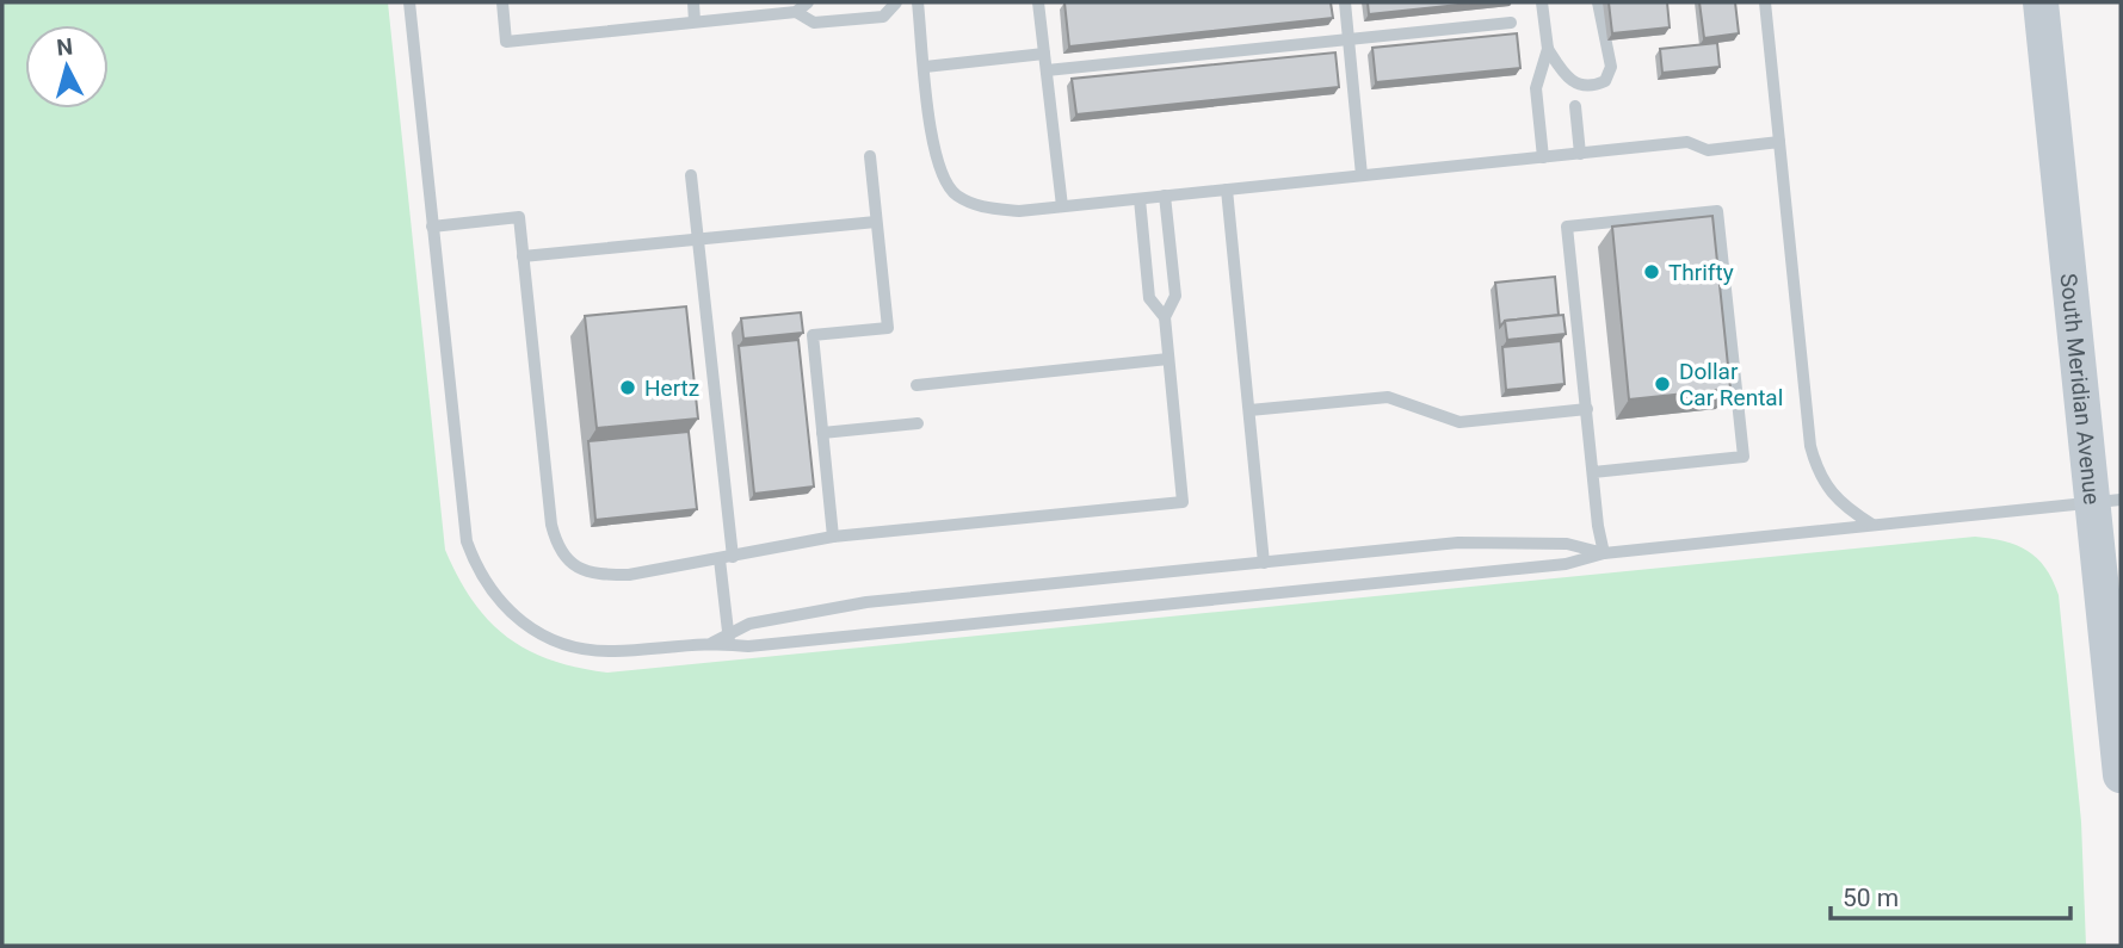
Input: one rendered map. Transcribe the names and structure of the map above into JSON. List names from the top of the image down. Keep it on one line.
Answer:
{"streets":{"main road":["South Meridian Avenue"]},"places":["Thrifty","Dollar Car Rental","Hertz"],"scale_bar":"50 m","north":"top"}
